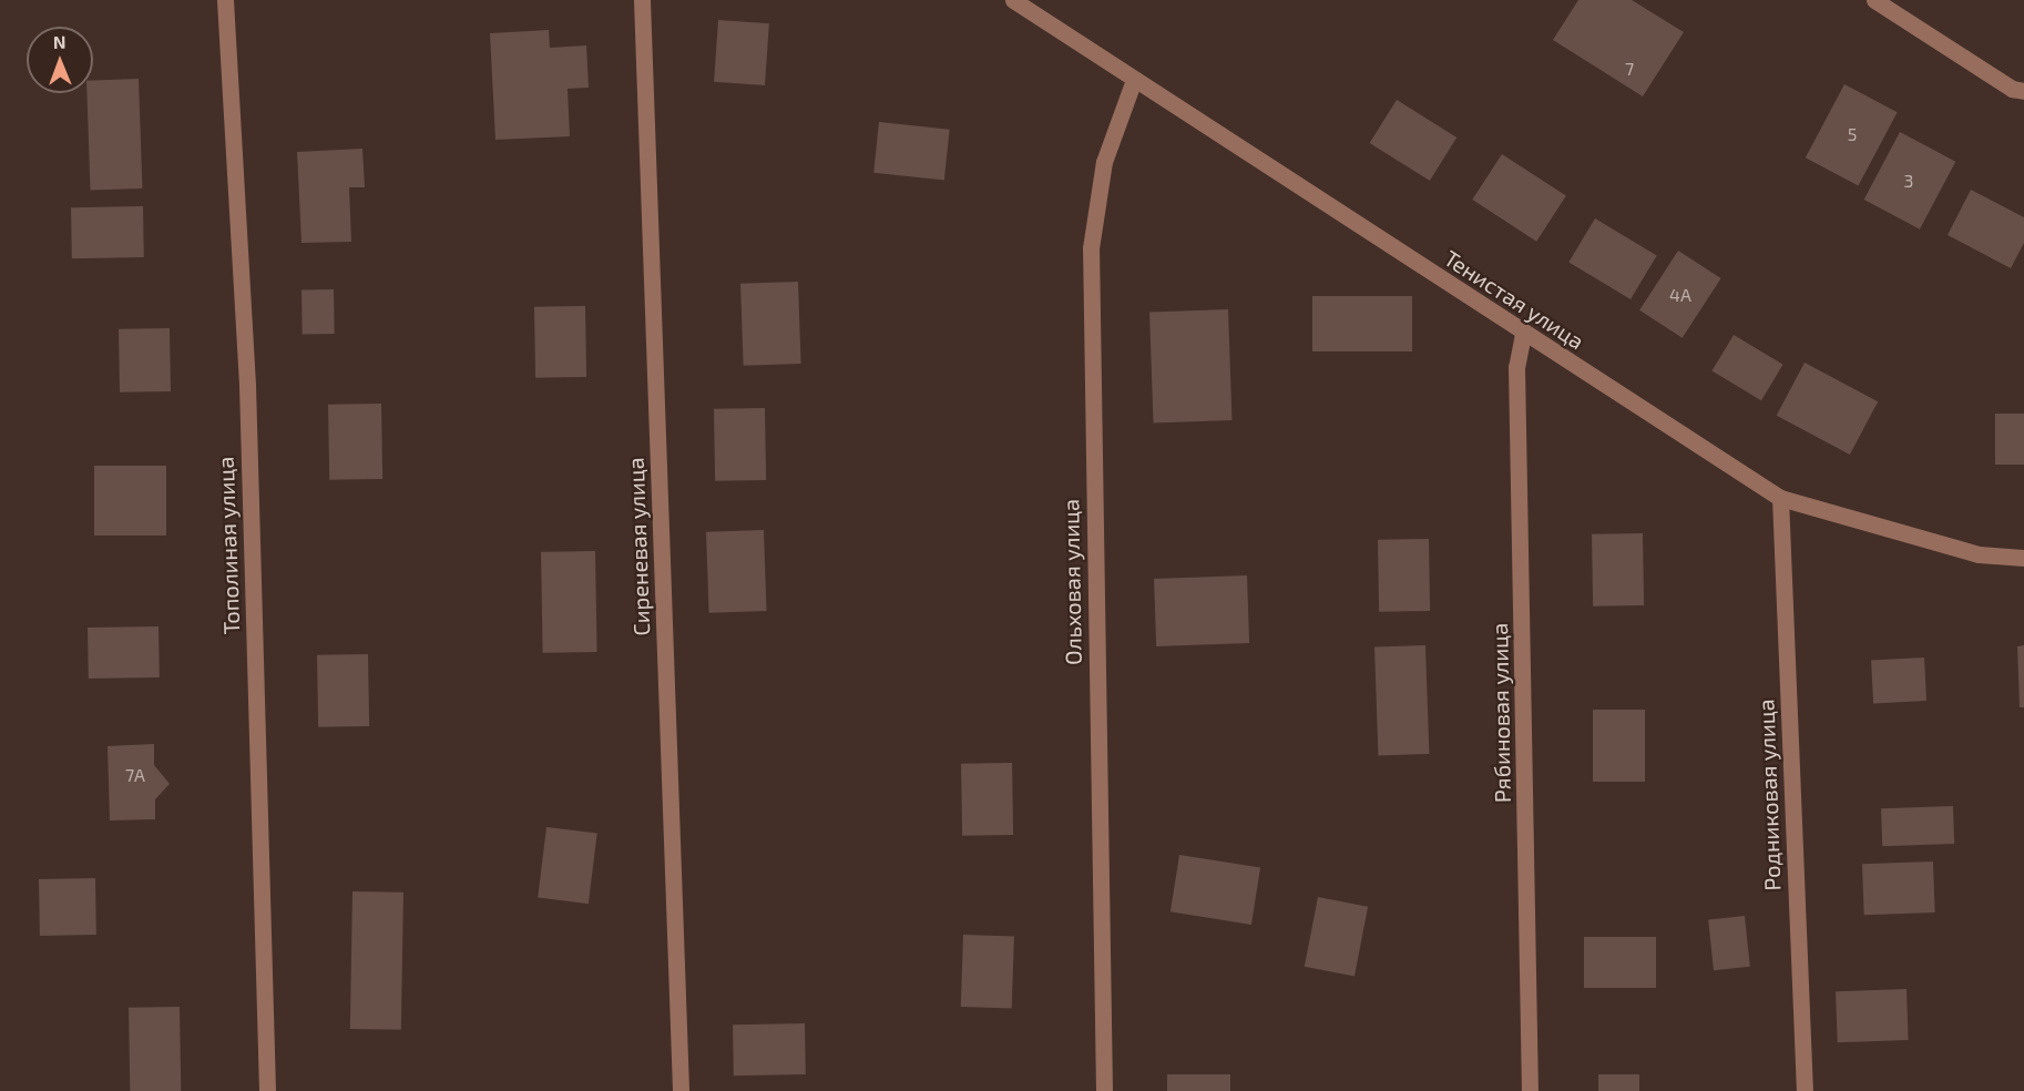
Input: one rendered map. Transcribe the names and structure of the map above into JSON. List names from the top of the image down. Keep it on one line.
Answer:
{"streets":{"street":["Тенистая улица","Тополиная улица","Сиреневая улица","Ольховая улица","Рябиновая улица","Родниковая улица"]},"crossings":[["Тенистая улица","Ольховая улица"],["Тенистая улица","Рябиновая улица"],["Тенистая улица","Родниковая улица"]],"house_numbers":["7","5","3","4А","7А"],"north":"top"}
